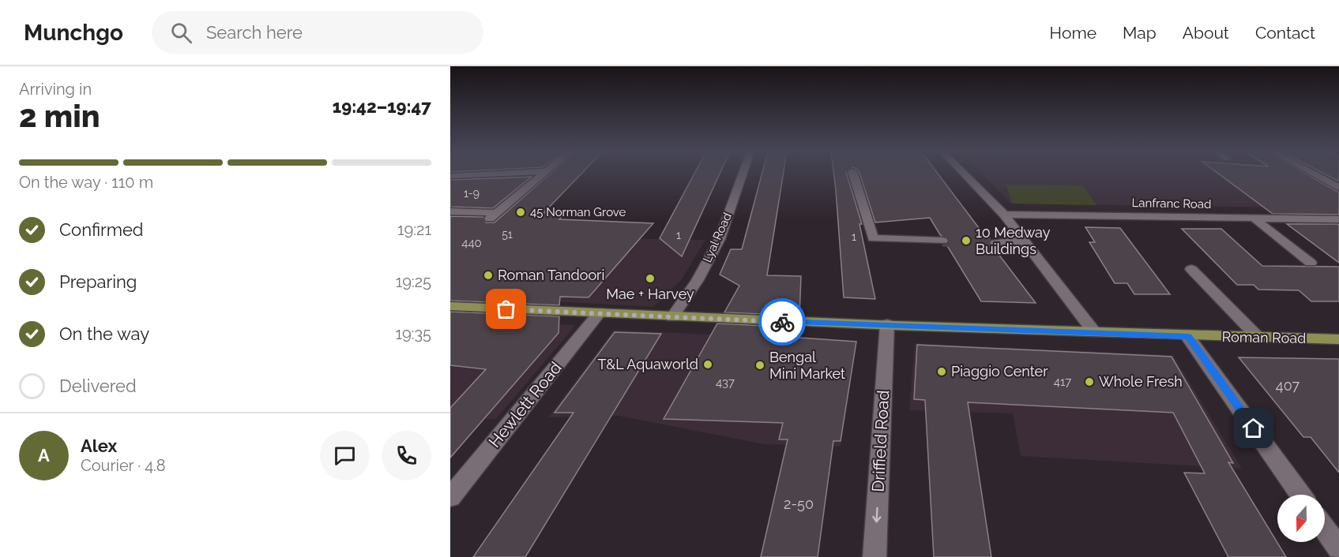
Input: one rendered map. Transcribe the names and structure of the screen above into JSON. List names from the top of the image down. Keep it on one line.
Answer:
{"streets":{"main road":["Roman Road"],"street":["Lanfranc Road","Lyal Road","Hewlett Road","Driffield Road"]},"crossings":[["Lyal Road","Roman Road"],["Roman Road","Hewlett Road"],["Roman Road","Driffield Road"]],"one_way":["Driffield Road"],"places":["45 Norman Grove","10 Medway Buildings","Roman Tandoori","Mae + Harvey","T&L Aquaworld","Bengal Mini Market","Piaggio Center","Whole Fresh"],"house_numbers":["1-9","51","1","1","440","417","437","407","2-50"],"north":"bottom","page":{"header":"Munchgo","search":"Search here","nav":["Home","Map","About","Contact"],"heading":["2 min","Arriving in","19:42–19:47"],"panel":["Alex","Courier · 4.8"],"bar":"On the way · 110 m","list":[["Confirmed","19:21"],["Preparing","19:25"],["On the way","19:35"],"Delivered"],"round":"A"}}
